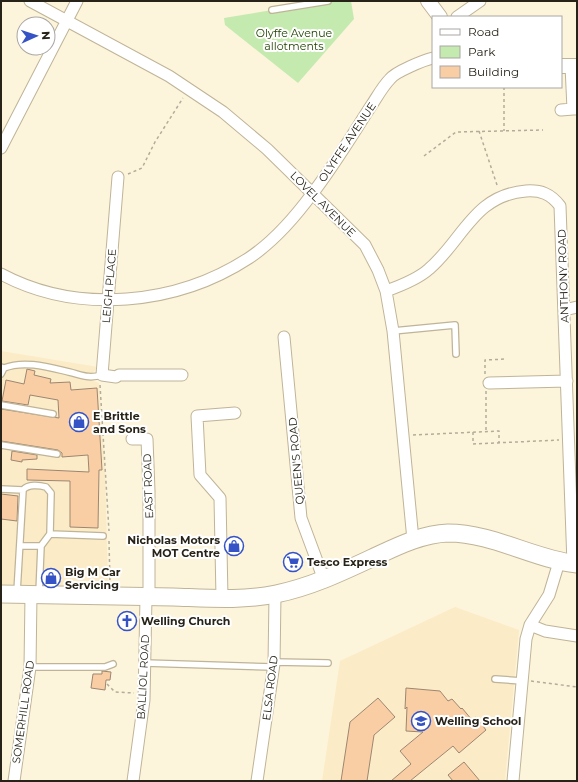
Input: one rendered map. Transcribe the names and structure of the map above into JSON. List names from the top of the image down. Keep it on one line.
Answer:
{"streets":{"street":["OLYFFE AVENUE","LOVEL AVENUE","ANTHONY ROAD","LEIGH PLACE","QUEEN'S ROAD","EAST ROAD","BALLIOL ROAD","ELSA ROAD","SOMERHILL ROAD"]},"crossings":[["OLYFFE AVENUE","LOVEL AVENUE"],["OLYFFE AVENUE","LEIGH PLACE"],["LOVEL AVENUE","ANTHONY ROAD"],["EAST ROAD","BALLIOL ROAD"]],"parks":["Olyffe Avenue allotments"],"places":{"shop":["E Brittle and Sons","Nicholas Motors MOT Centre","Big M Car Servicing"],"supermarket":["Tesco Express"],"church":["Welling Church"],"school or university":["Welling School"]},"legend":["Road","Park","Building"],"north":"right"}
